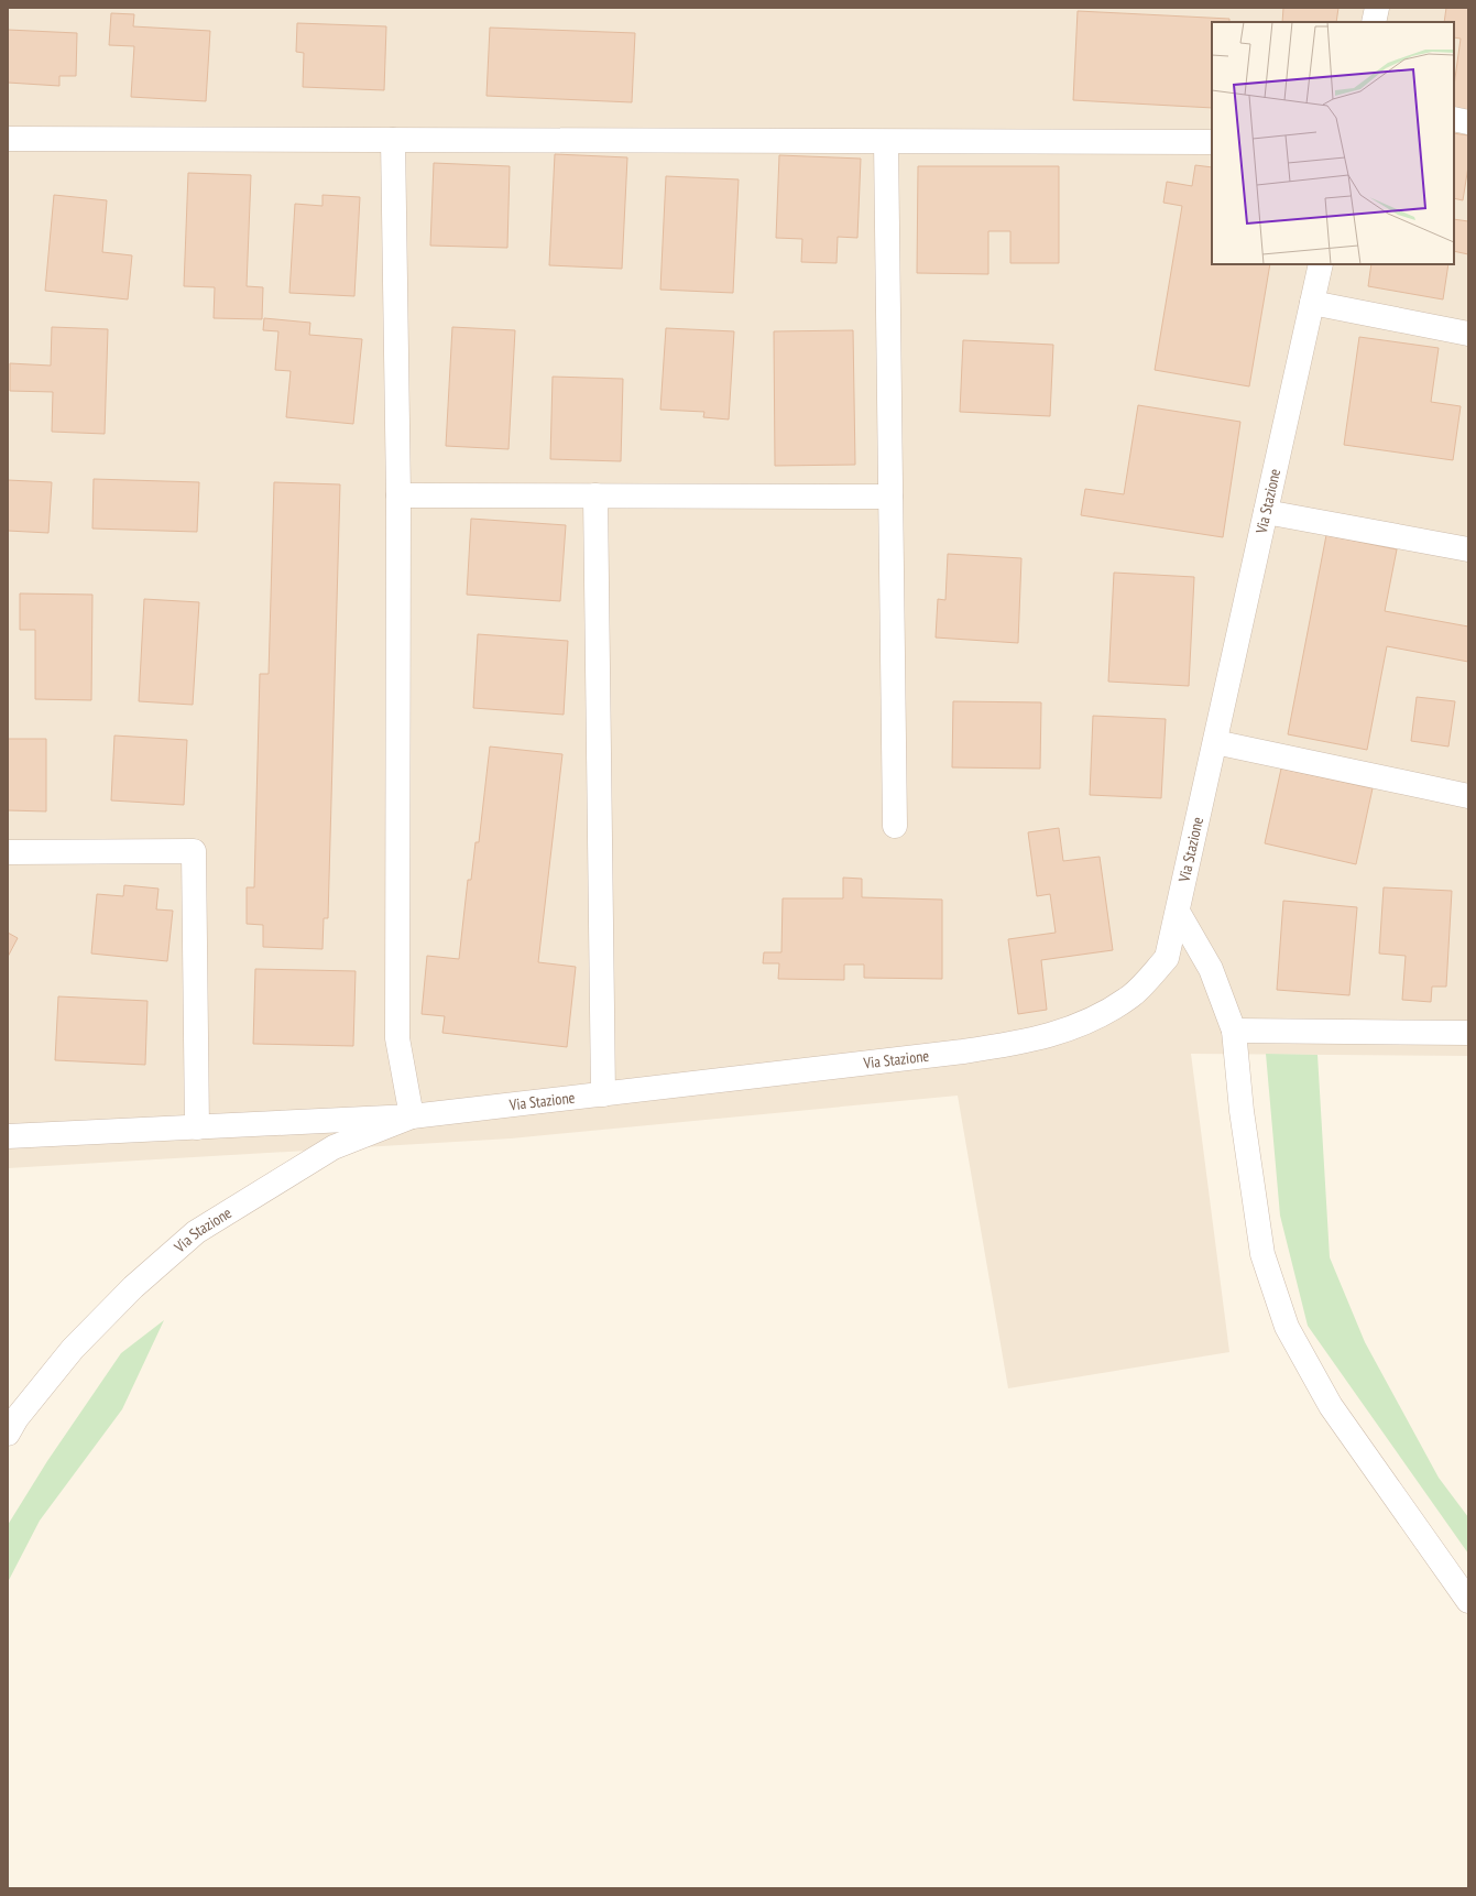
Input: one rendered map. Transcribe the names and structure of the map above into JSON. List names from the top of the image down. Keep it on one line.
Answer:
{"streets":{"street":["Via Stazione"]}}
